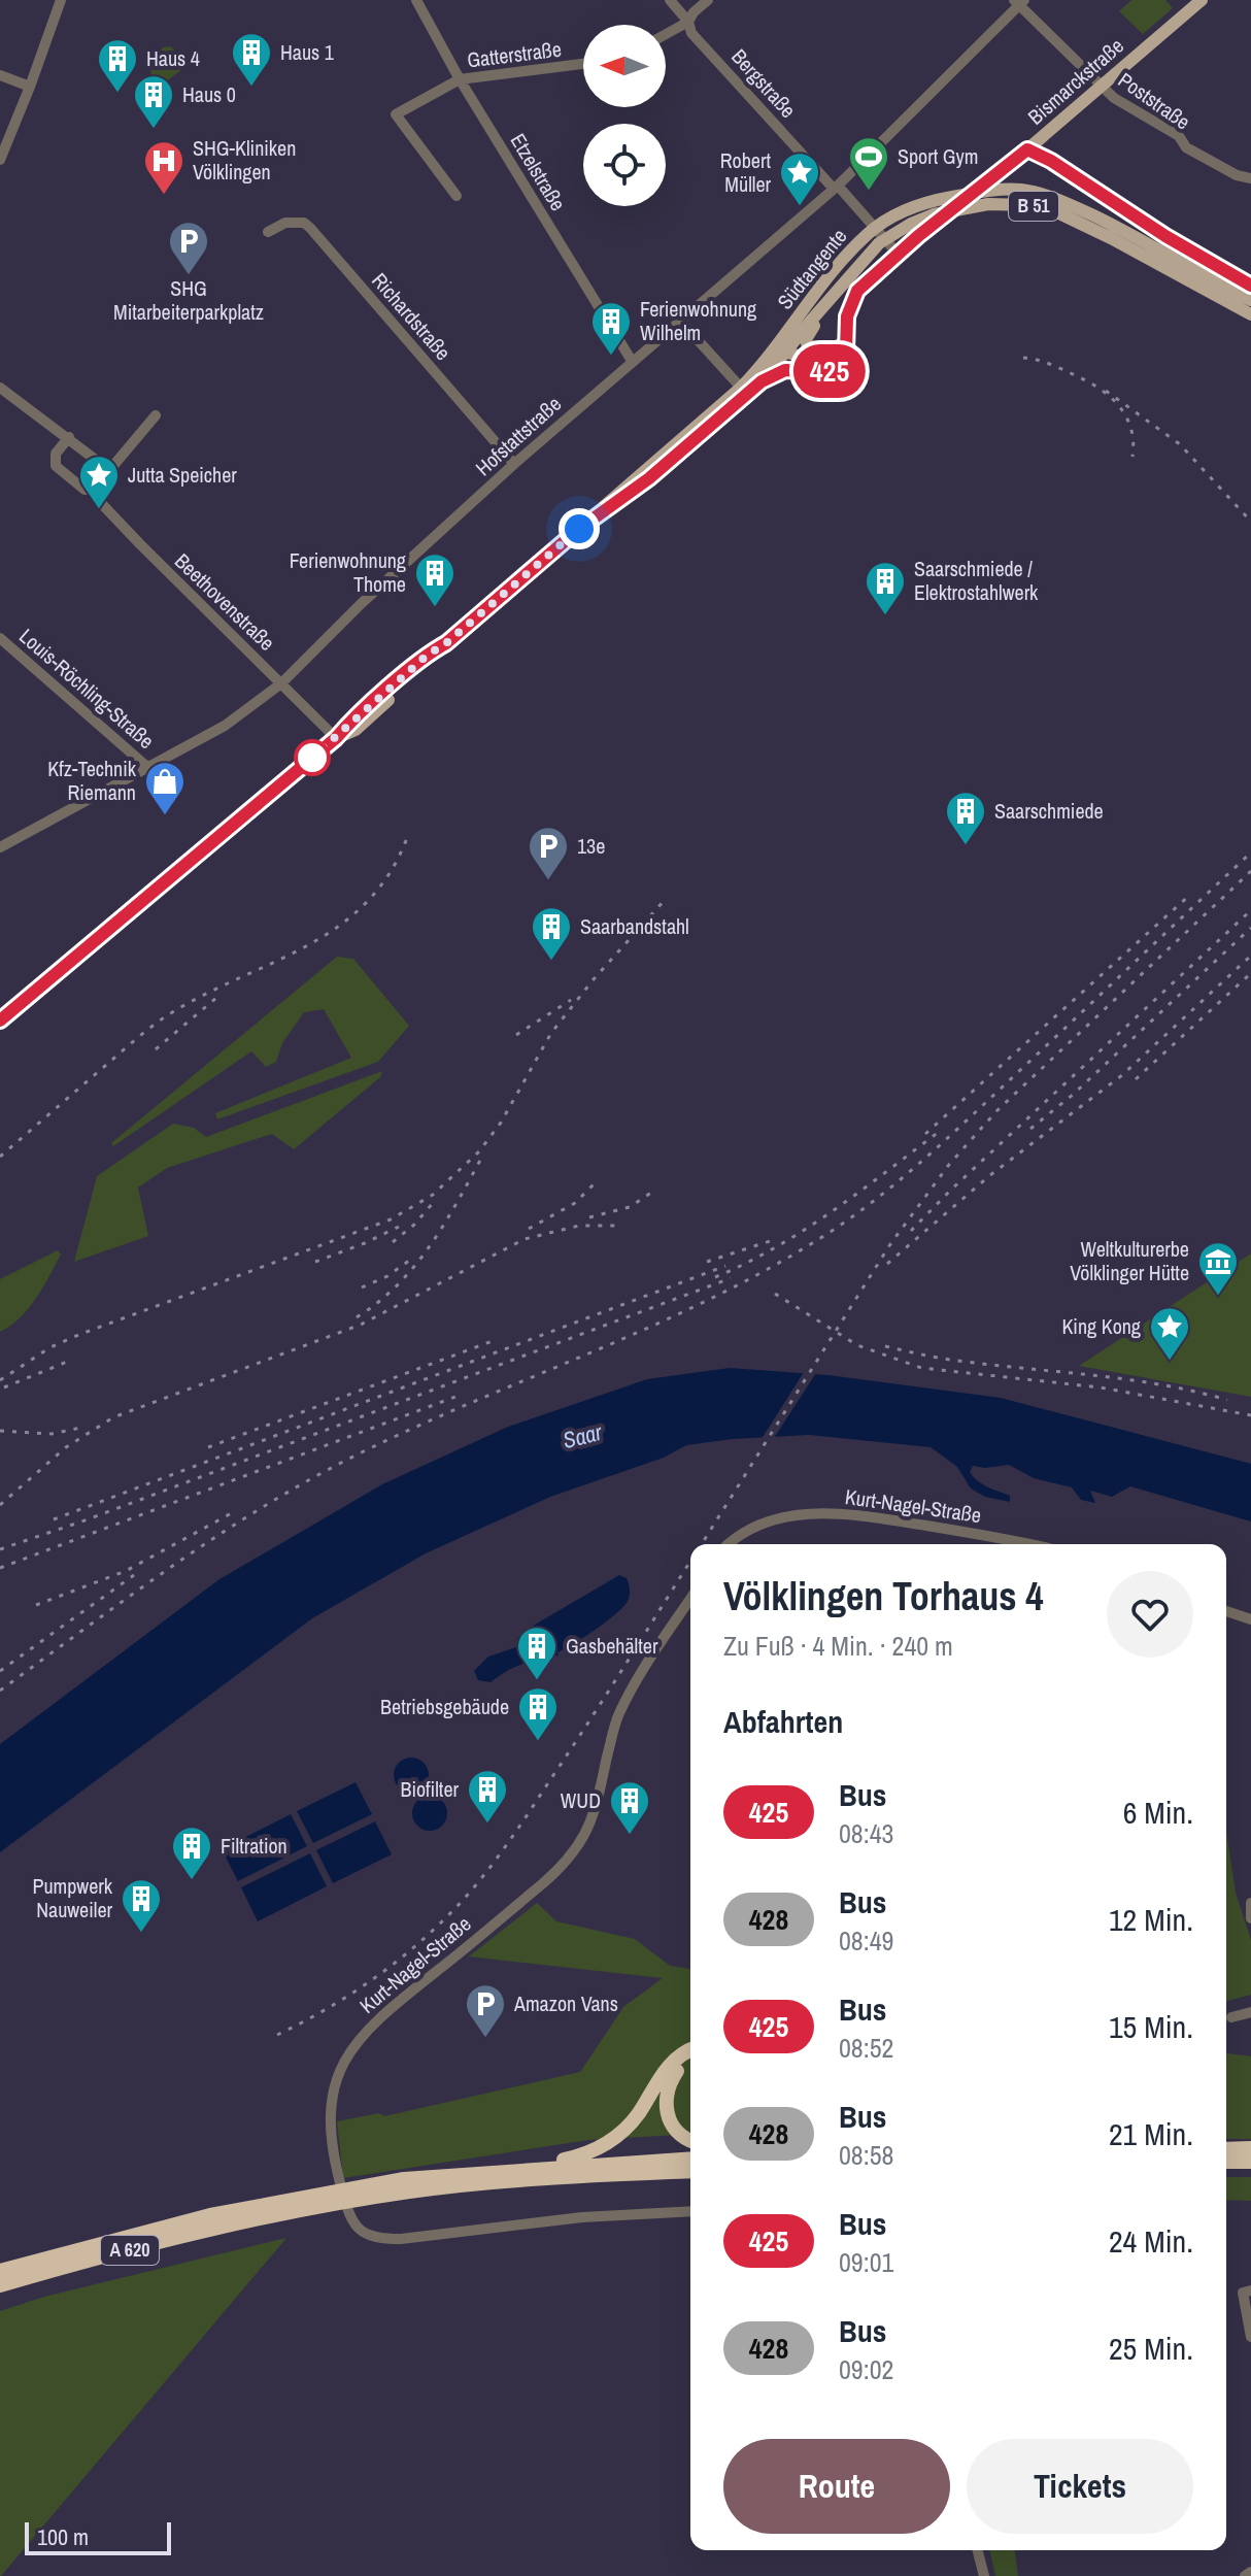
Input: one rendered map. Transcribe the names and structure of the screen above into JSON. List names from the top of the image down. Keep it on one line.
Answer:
{"streets":{"highway":["A 620"],"main road":["Bismarckstraße","B 51","Südtangente"],"street":["Gatterstraße","Bergstraße","Poststraße","Etzelstraße","Richardstraße","Hofstattstraße","Beethovenstraße","Louis-Röchling-Straße","Kurt-Nagel-Straße"]},"crossings":[["Gatterstraße","Etzelstraße"],["Bismarckstraße","Bergstraße"],["Bismarckstraße","Poststraße"],["Bergstraße","Hofstattstraße"],["Poststraße","Hofstattstraße"],["Etzelstraße","Hofstattstraße"],["B 51","Südtangente"],["B 51","Beethovenstraße"],["Richardstraße","Hofstattstraße"],["Hofstattstraße","Beethovenstraße"],["Hofstattstraße","Louis-Röchling-Straße"]],"water":["Saar"],"places":{"building":["Haus 1","Haus 4","Haus 0","Ferienwohnung Wilhelm","Ferienwohnung Thome","Saarschmiede / Elektrostahlwerk","Saarschmiede","Saarbandstahl","Gasbehälter","Betriebsgebäude","Biofilter","WUD","Filtration","Pumpwerk Nauweiler"],"sports":["Sport Gym"],"hospital":["SHG-Kliniken Völklingen"],"place":["Robert Müller","Jutta Speicher","King Kong"],"parking":["SHG Mitarbeiterparkplatz","13e","Amazon Vans"],"shop":["Kfz-Technik Riemann"],"museum":["Weltkulturerbe Völklinger Hütte"]},"lines":["bus line 425"],"scale_bar":"100 m","north":"left","page":{"on_map":"425","heading":[["Völklingen Torhaus 4","Zu Fuß · 4 Min. · 240 m"],"Abfahrten"],"list":[{"mark":"425","name":"Bus","note":"08:43","value":"6 Min."},{"mark":"428","name":"Bus","note":"08:49","value":"12 Min."},{"mark":"425","name":"Bus","note":"08:52","value":"15 Min."},{"mark":"428","name":"Bus","note":"08:58","value":"21 Min."},{"mark":"425","name":"Bus","note":"09:01","value":"24 Min."},{"mark":"428","name":"Bus","note":"09:02","value":"25 Min."}],"buttons":["Route","Tickets"],"scale":"100 m"}}
